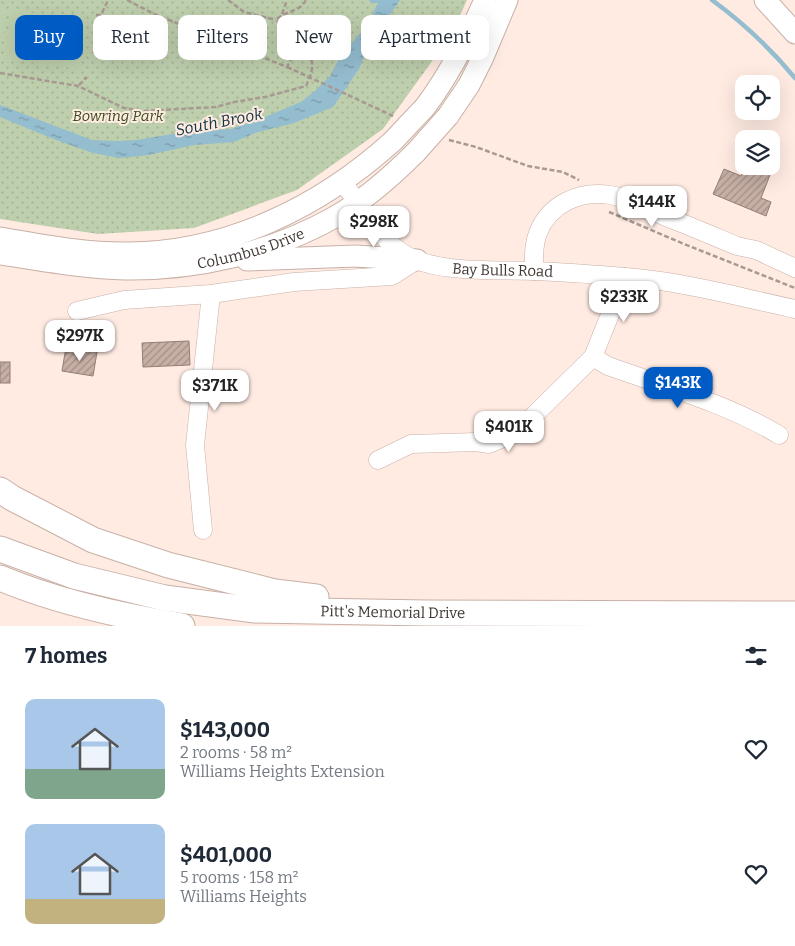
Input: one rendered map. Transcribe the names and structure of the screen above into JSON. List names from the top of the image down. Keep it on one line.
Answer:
{"streets":{"highway":["Pitt's Memorial Drive"],"main road":["Columbus Drive"],"street":["Bay Bulls Road"]},"crossings":[["Columbus Drive","Bay Bulls Road"]],"water":["South Brook"],"parks":["Bowring Park"],"page":{"chip":["Buy","Rent","Filters","New","Apartment"],"price":["$144K","$298K","$233K","$297K","$143K","$371K","$401K"],"heading":"7 homes","list":[{"name":"$143,000","note":"2 rooms · 58 m² · Williams Heights Extension"},{"name":"$401,000","note":"5 rooms · 158 m² · Williams Heights"}]}}
